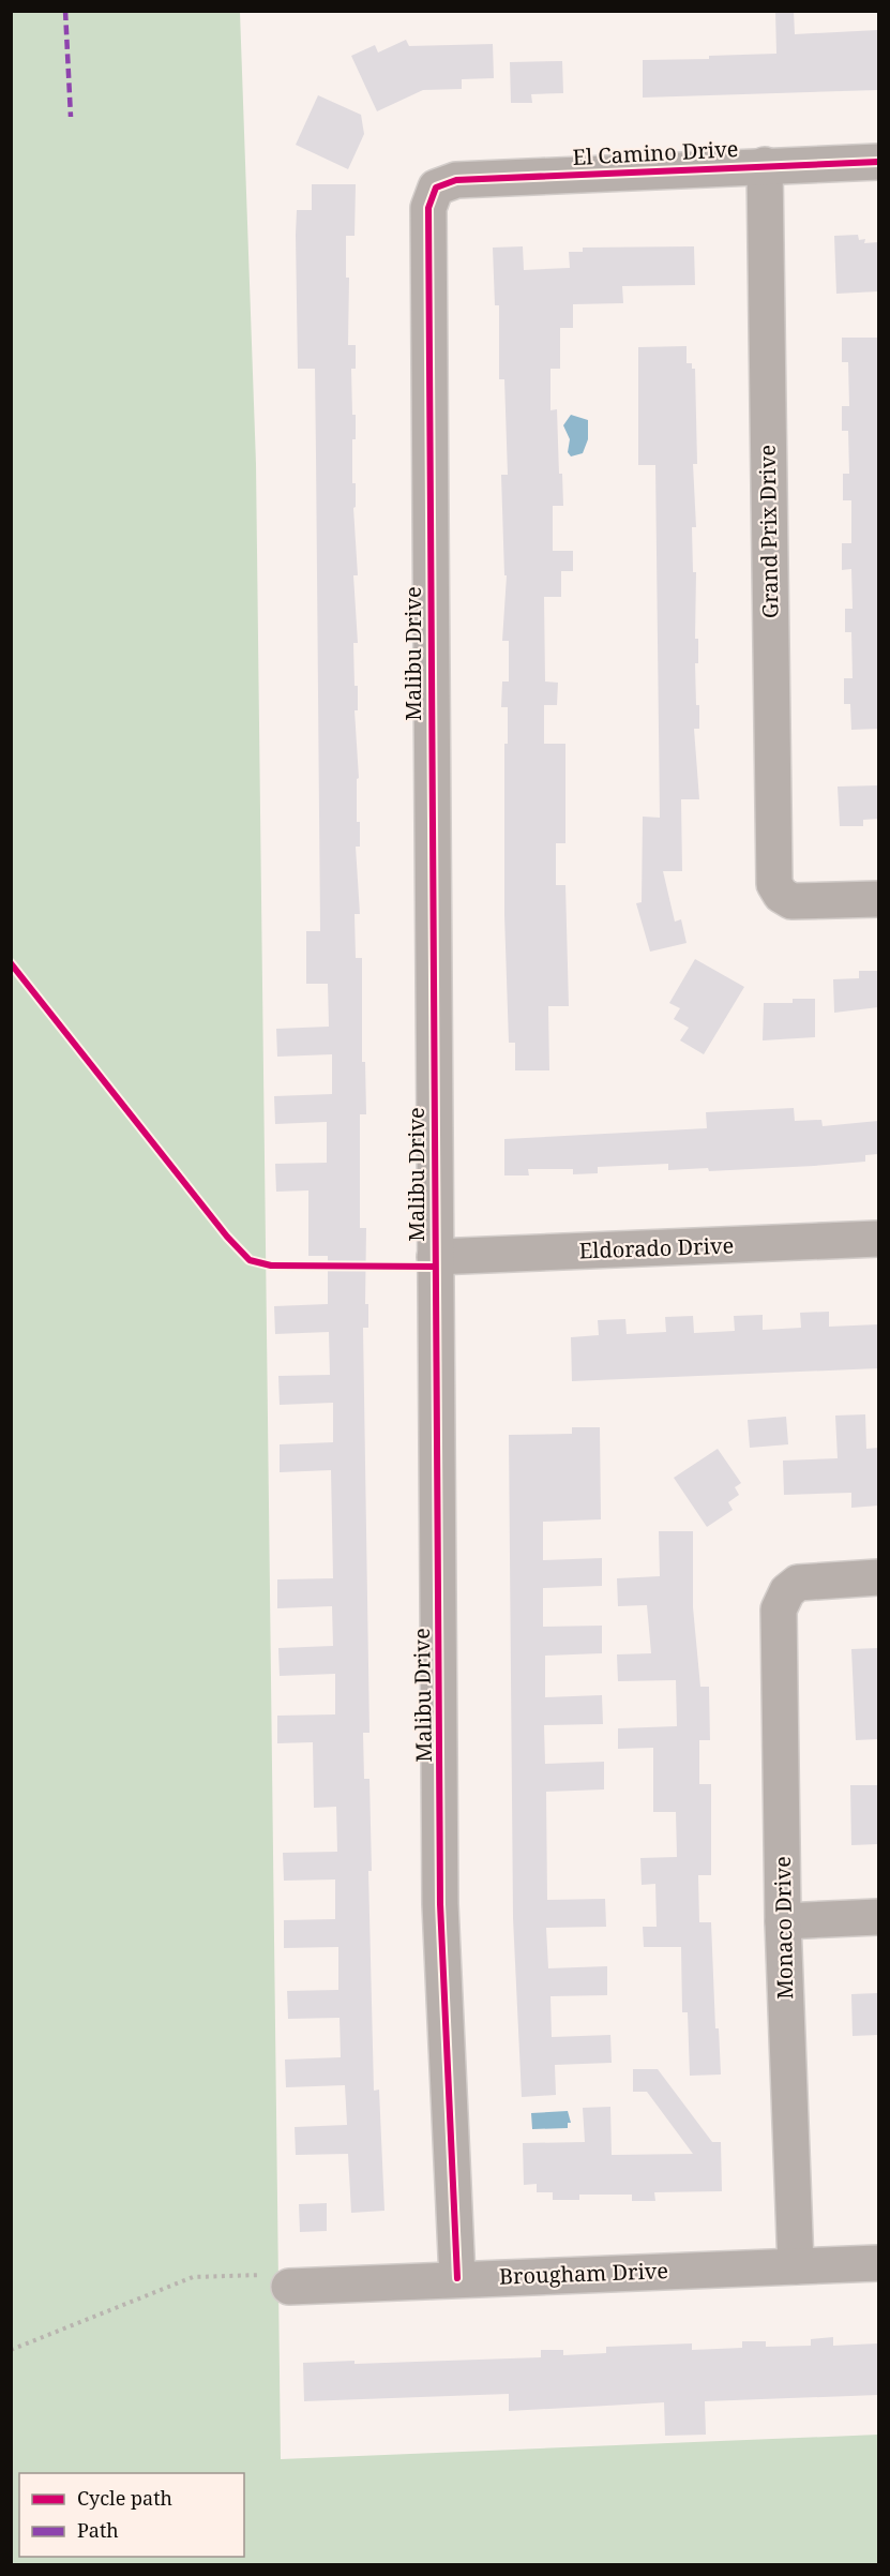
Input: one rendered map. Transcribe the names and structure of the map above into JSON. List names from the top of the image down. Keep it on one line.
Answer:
{"streets":{"street":["El Camino Drive","Grand Prix Drive","Malibu Drive","Eldorado Drive","Monaco Drive","Brougham Drive"]},"crossings":[["El Camino Drive","Grand Prix Drive"],["El Camino Drive","Malibu Drive"],["Malibu Drive","Eldorado Drive"],["Malibu Drive","Brougham Drive"],["Monaco Drive","Brougham Drive"]],"legend":["Cycle path","Path"]}
